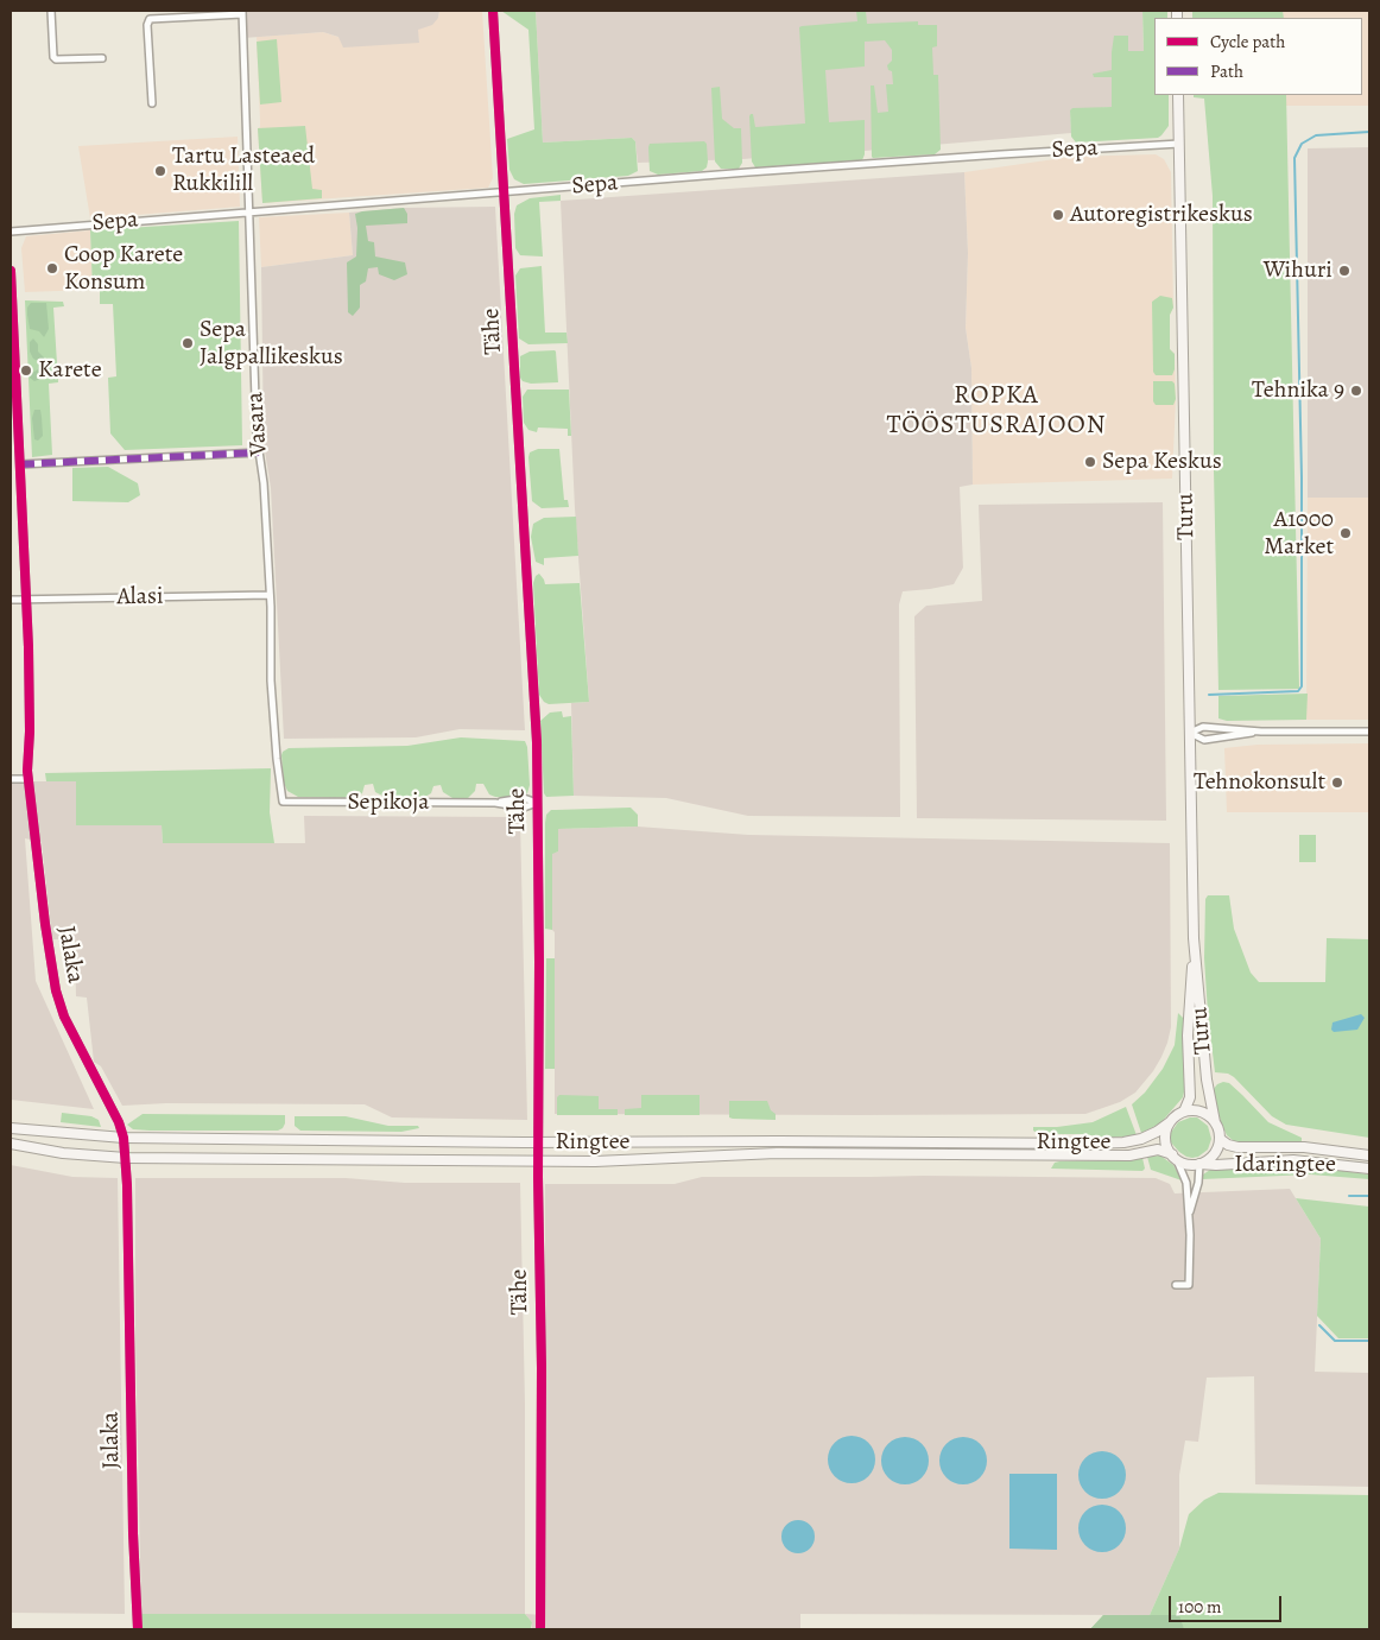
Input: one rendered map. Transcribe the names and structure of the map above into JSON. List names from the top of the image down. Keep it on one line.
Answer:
{"streets":{"main road":["Turu","Ringtee","Idaringtee"],"street":["Sepa","Tähe","Vasara","Alasi","Sepikoja","Jalaka"]},"crossings":[["Sepa","Tähe"],["Sepa","Vasara"],["Sepa","Turu"],["Tähe","Sepikoja"],["Tähe","Ringtee"],["Vasara","Alasi"],["Vasara","Sepikoja"],["Turu","Ringtee"],["Turu","Idaringtee"],["Alasi","Jalaka"],["Jalaka","Ringtee"],["Ringtee","Idaringtee"]],"districts":["ROPKA TÖÖSTUSRAJOON"],"places":["Tartu Lasteaed Rukkilill","Autoregistrikeskus","Coop Karete Konsum","Wihuri","Sepa Jalgpallikeskus","Karete","Tehnika 9","Sepa Keskus","A1000 Market","Tehnokonsult"],"legend":["Cycle path","Path"],"scale_bar":"100 m"}
